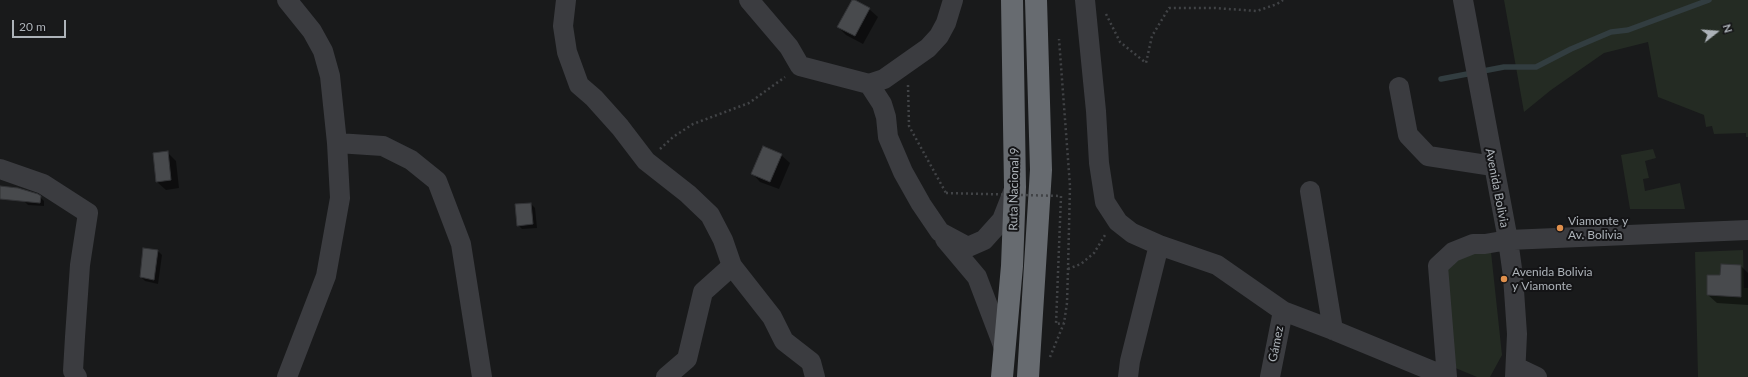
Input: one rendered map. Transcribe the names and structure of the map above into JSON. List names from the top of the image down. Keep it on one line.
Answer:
{"streets":{"highway":["Ruta Nacional 9"],"street":["Avenida Bolivia","Gámez"]},"places":["Viamonte y Av. Bolivia","Avenida Bolivia y Viamonte"],"scale_bar":"20 m","north":"right"}
